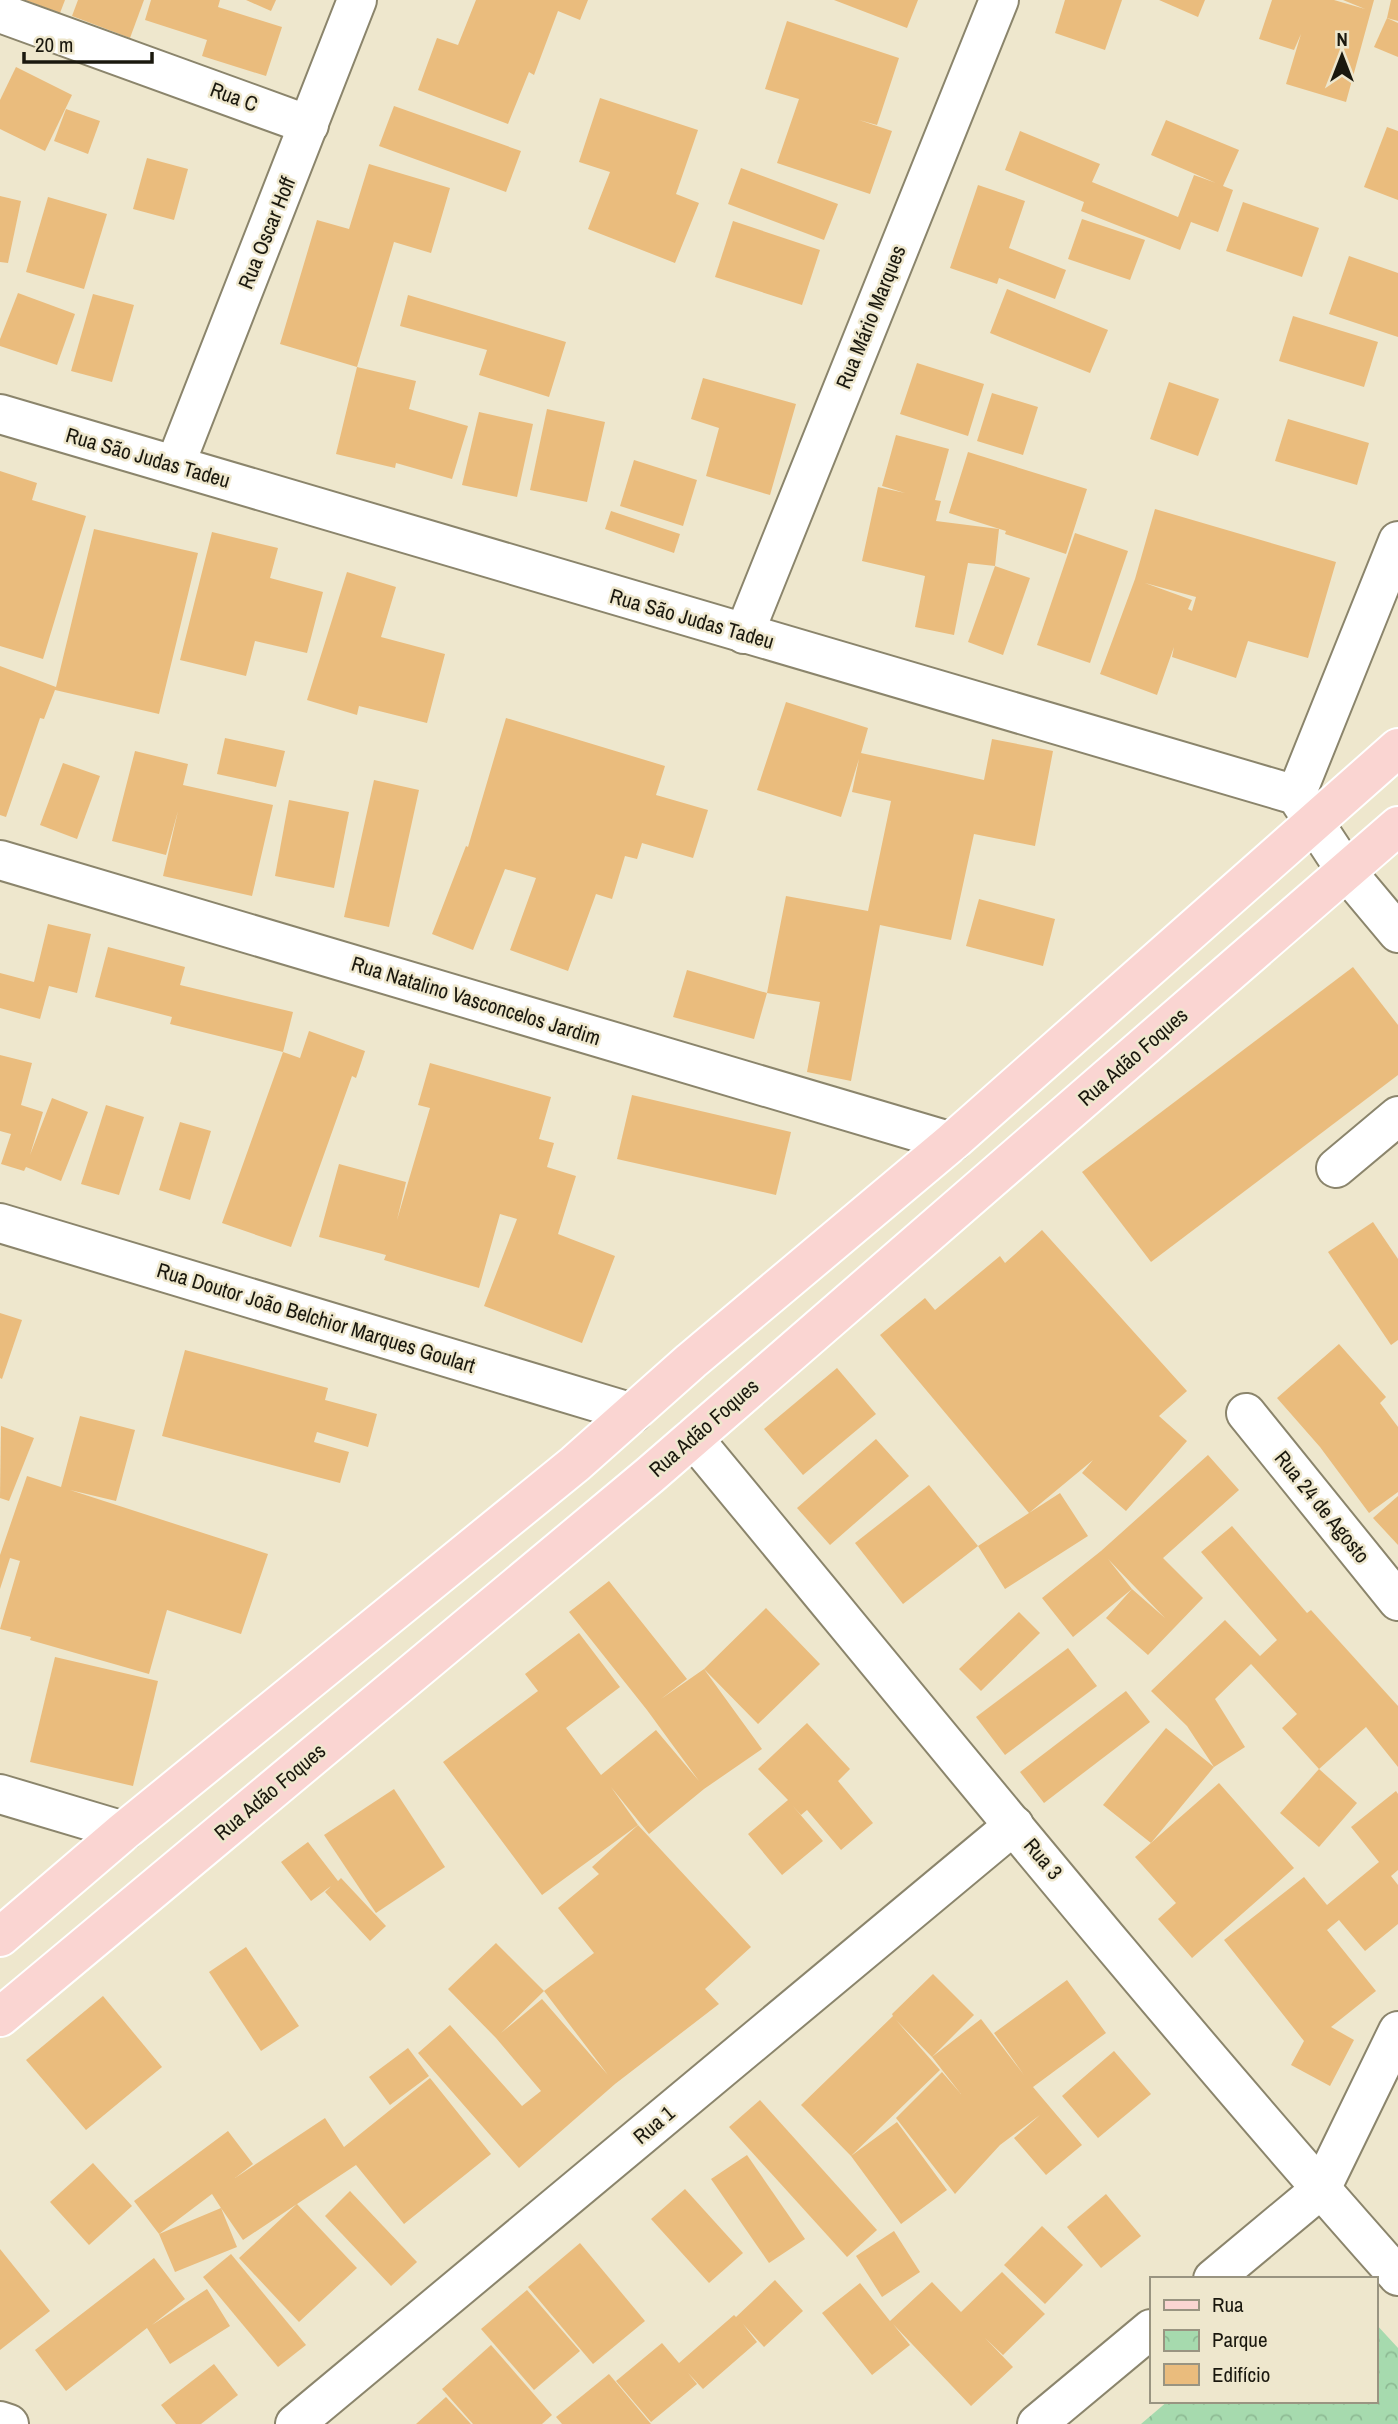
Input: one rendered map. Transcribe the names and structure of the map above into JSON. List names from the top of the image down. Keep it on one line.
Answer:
{"streets":{"main road":["Rua Adão Foques"],"street":["Rua C","Rua Oscar Hoff","Rua Mário Marques","Rua São Judas Tadeu","Rua Natalino Vasconcelos Jardim","Rua Doutor João Belchior Marques Goulart","Rua 24 de Agosto","Rua 3","Rua 1"]},"crossings":[["Rua C","Rua Oscar Hoff"],["Rua Oscar Hoff","Rua São Judas Tadeu"],["Rua Mário Marques","Rua São Judas Tadeu"],["Rua Adão Foques","Rua 3"],["Rua 3","Rua 1"]],"legend":["Rua","Parque","Edifício"],"scale_bar":"20 m","north":"top"}
